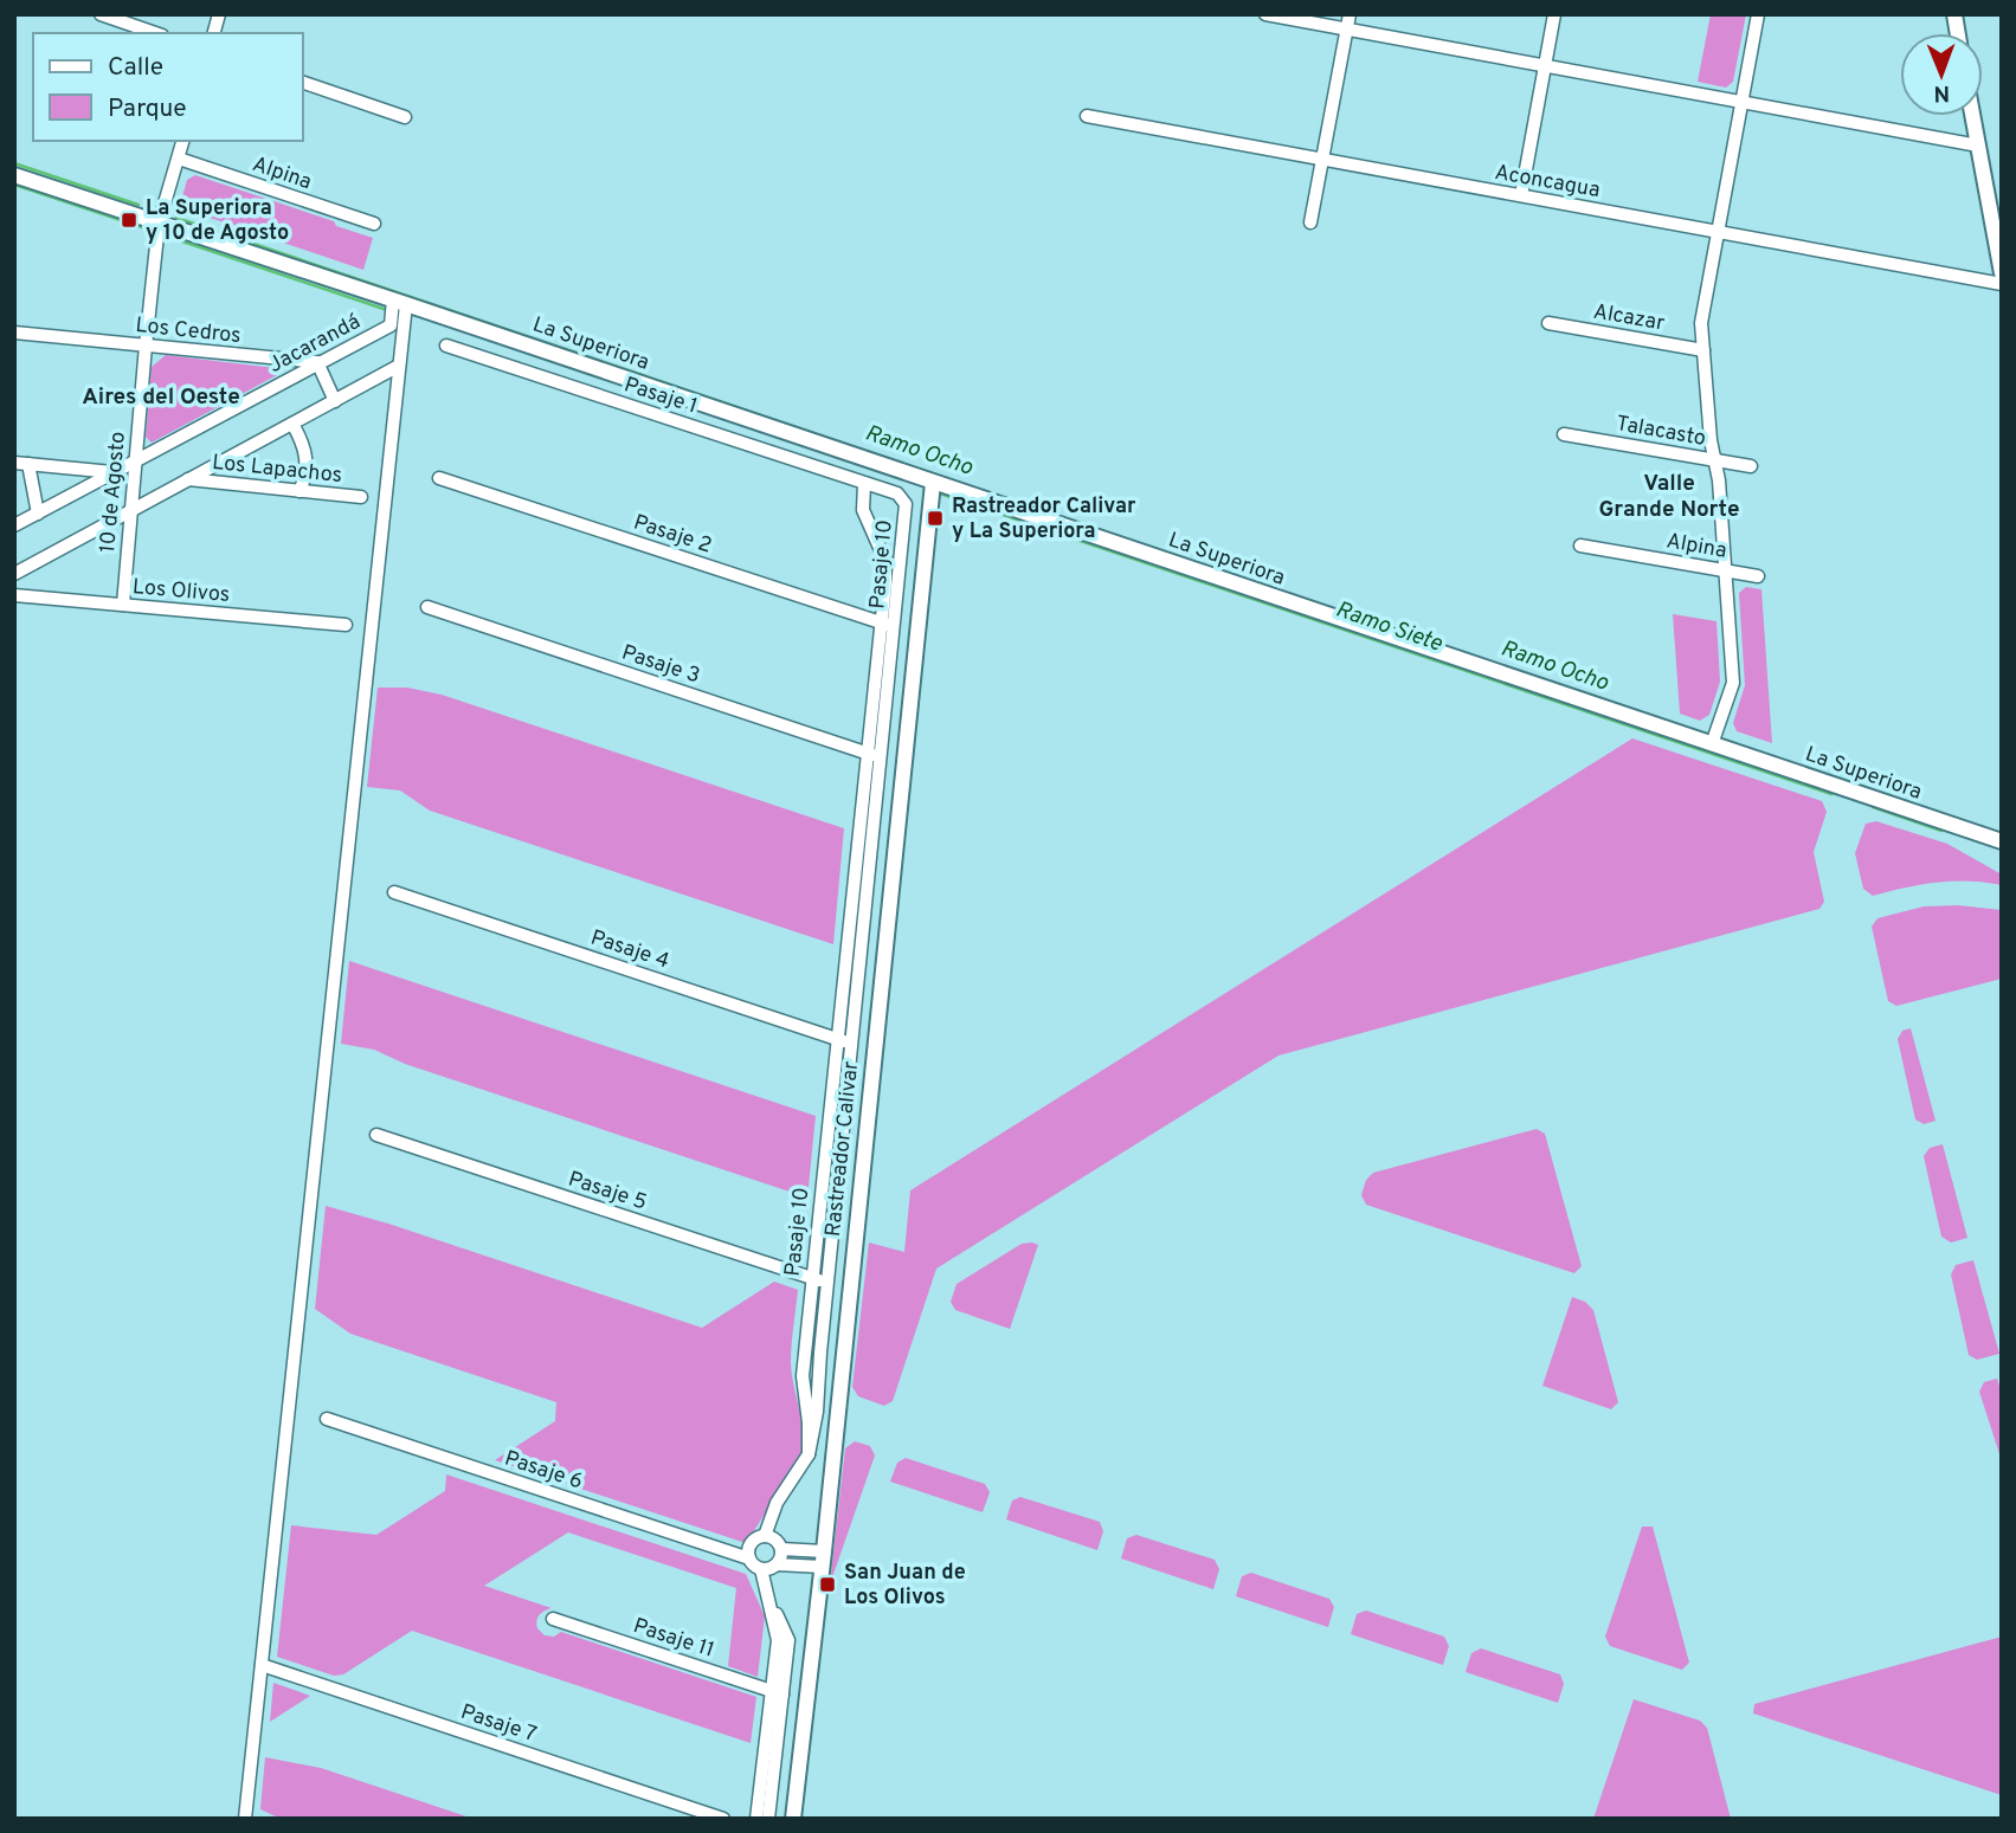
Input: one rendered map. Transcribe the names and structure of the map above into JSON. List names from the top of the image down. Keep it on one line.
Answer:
{"streets":{"street":["Alpina","Aconcagua","Alcazar","Los Cedros","Jacarandá","La Superiora","Pasaje 1","Talacasto","Los Lapachos","10 de Agosto","Pasaje 2","Pasaje 10","Los Olivos","Pasaje 3","Pasaje 4","Rastreador Calivar","Pasaje 5","Pasaje 6","Pasaje 11","Pasaje 7"]},"crossings":[["Alpina","10 de Agosto"],["Los Cedros","Jacarandá"],["Los Cedros","10 de Agosto"],["Jacarandá","La Superiora"],["Jacarandá","10 de Agosto"],["La Superiora","10 de Agosto"],["La Superiora","Rastreador Calivar"],["Pasaje 1","Pasaje 10"],["10 de Agosto","Los Olivos"],["Pasaje 2","Pasaje 10"],["Pasaje 10","Pasaje 3"],["Pasaje 10","Pasaje 4"],["Pasaje 10","Pasaje 5"],["Pasaje 10","Pasaje 6"]],"districts":["Aires del Oeste","Valle Grande Norte"],"water":["Ramo Ocho","Ramo Siete"],"places":{"transit":["La Superiora y 10 de Agosto","Rastreador Calivar y La Superiora","San Juan de Los Olivos"]},"legend":["Calle","Parque"],"north":"bottom"}
